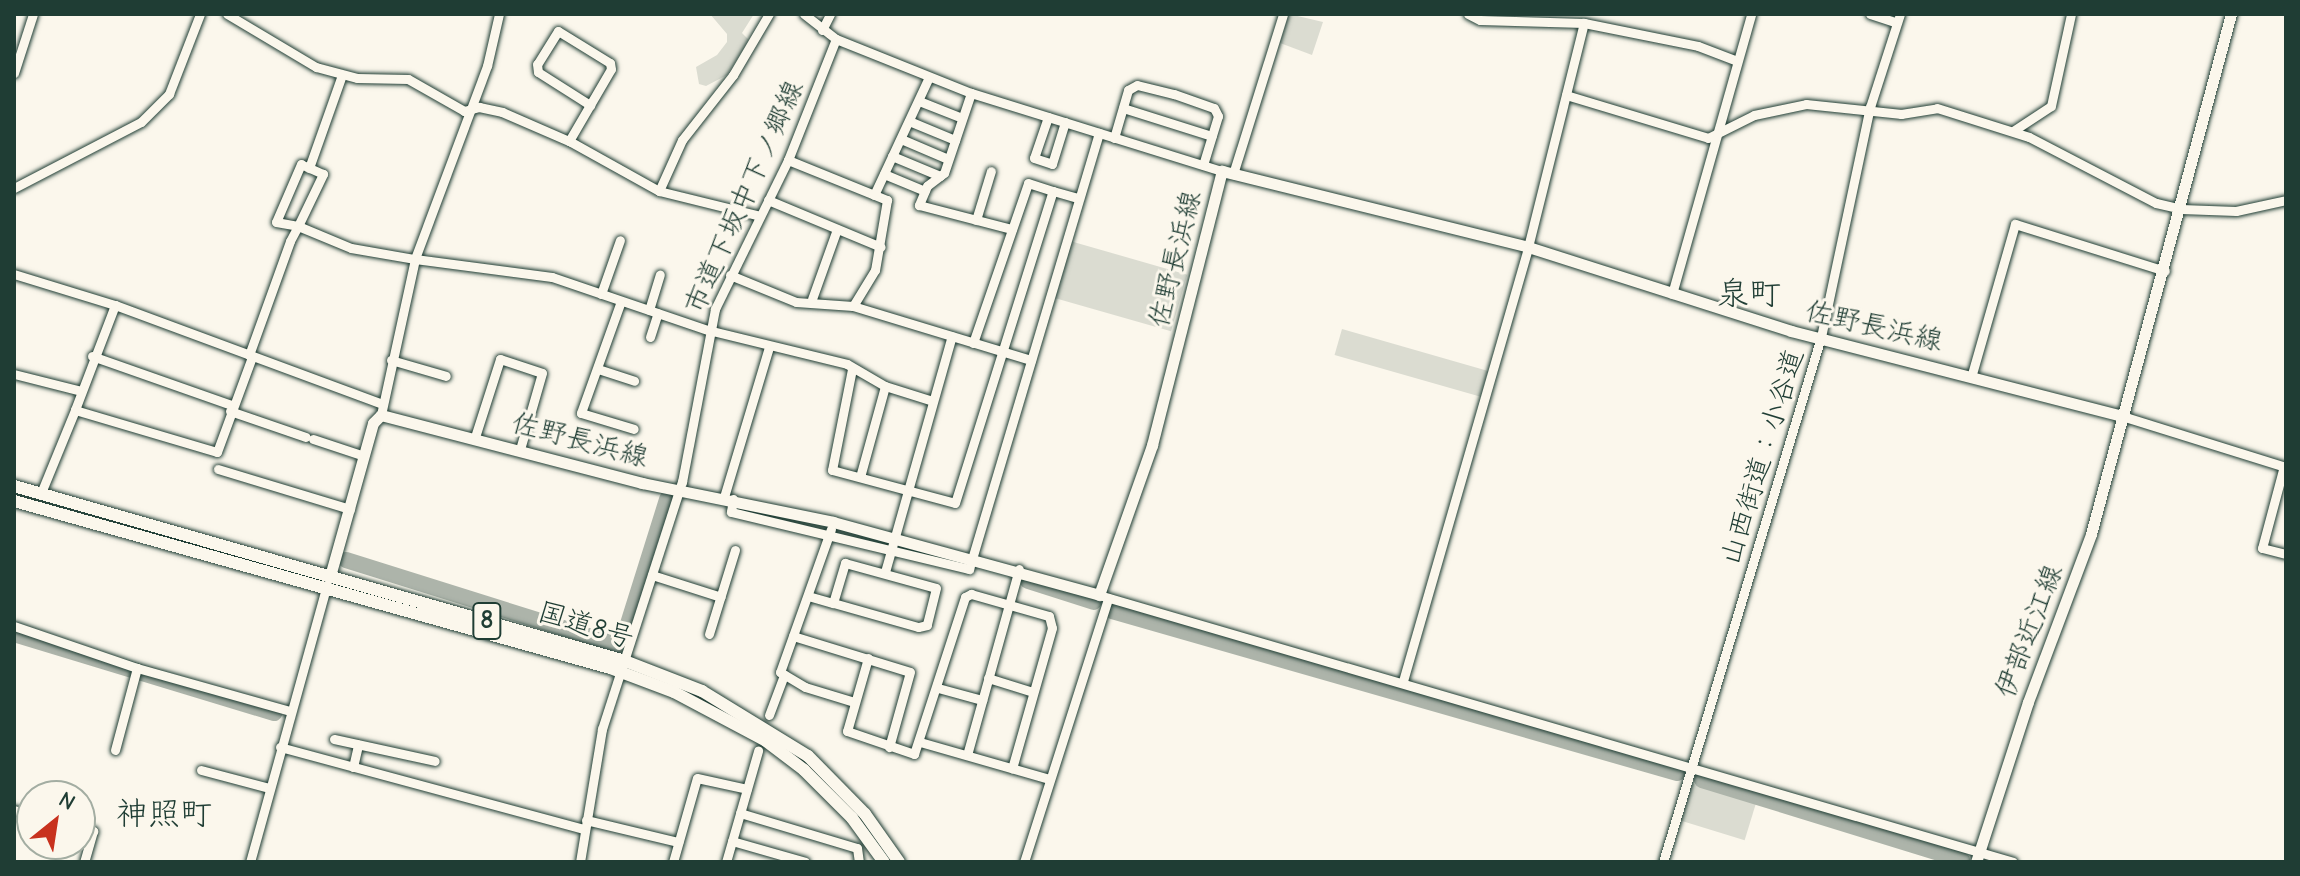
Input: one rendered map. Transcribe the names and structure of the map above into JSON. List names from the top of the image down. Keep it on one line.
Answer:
{"streets":{"highway":["8","国道8号"],"main road":["佐野長浜線","伊部近江線"],"street":["市道下坂中下ノ郷線","山西街道：小谷道"]},"crossings":[["市道下坂中下ノ郷線","佐野長浜線"],["市道下坂中下ノ郷線","国道8号"],["佐野長浜線","山西街道：小谷道"],["佐野長浜線","伊部近江線"]],"districts":["泉町","神照町"],"north":"top right"}
